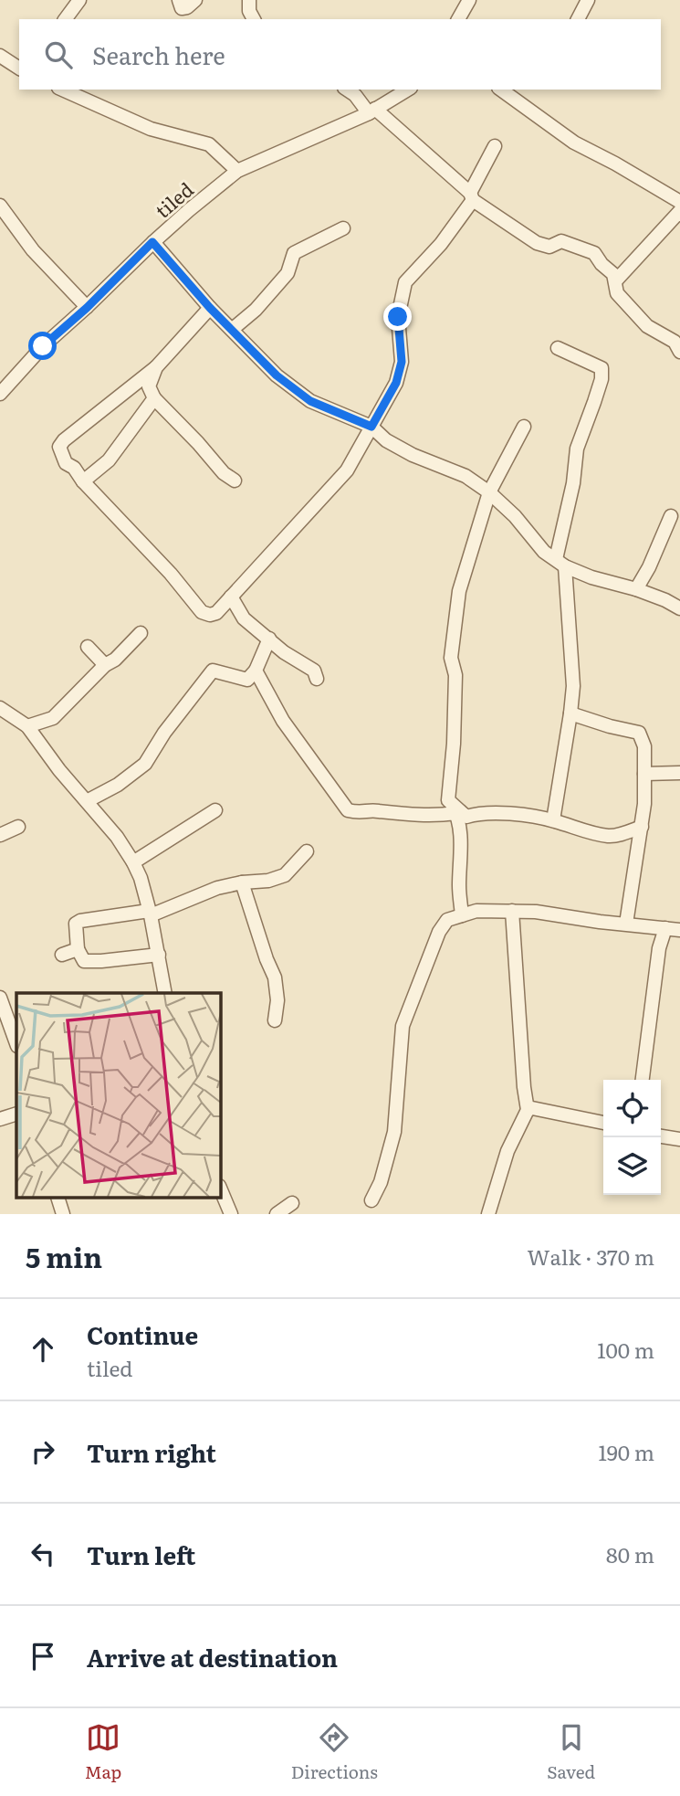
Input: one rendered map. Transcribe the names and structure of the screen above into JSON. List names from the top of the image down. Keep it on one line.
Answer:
{"streets":{"street":["tiled"]},"page":{"search":"Search here","heading":["5 min","Walk · 370 m"],"list":[["Continue","tiled","100 m"],["Turn right","190 m"],["Turn left","80 m"],"Arrive at destination"],"nav":["Map","Directions","Saved"]}}
